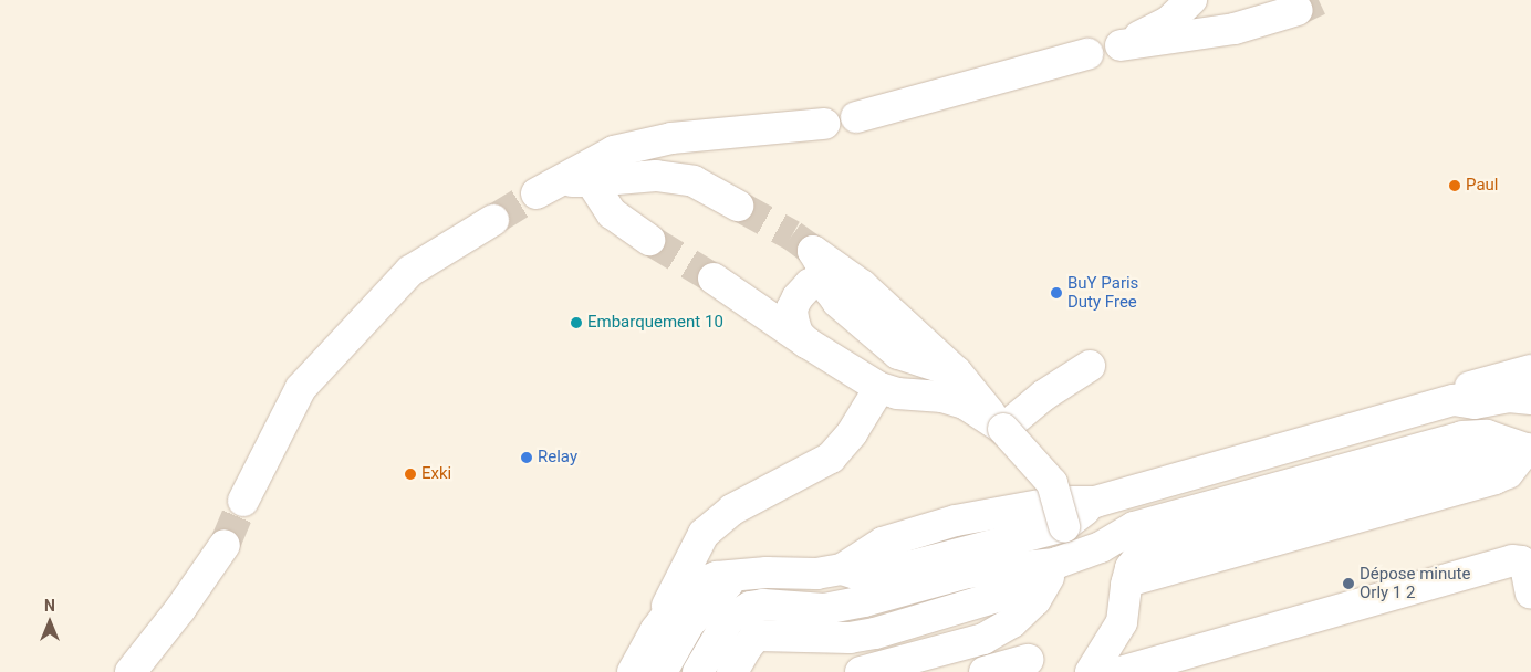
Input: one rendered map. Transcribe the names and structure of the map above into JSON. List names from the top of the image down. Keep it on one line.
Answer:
{"places":["Paul","BuY Paris Duty Free","Embarquement 10","Relay","Exki","Dépose minute Orly 1 2"],"north":"top"}
